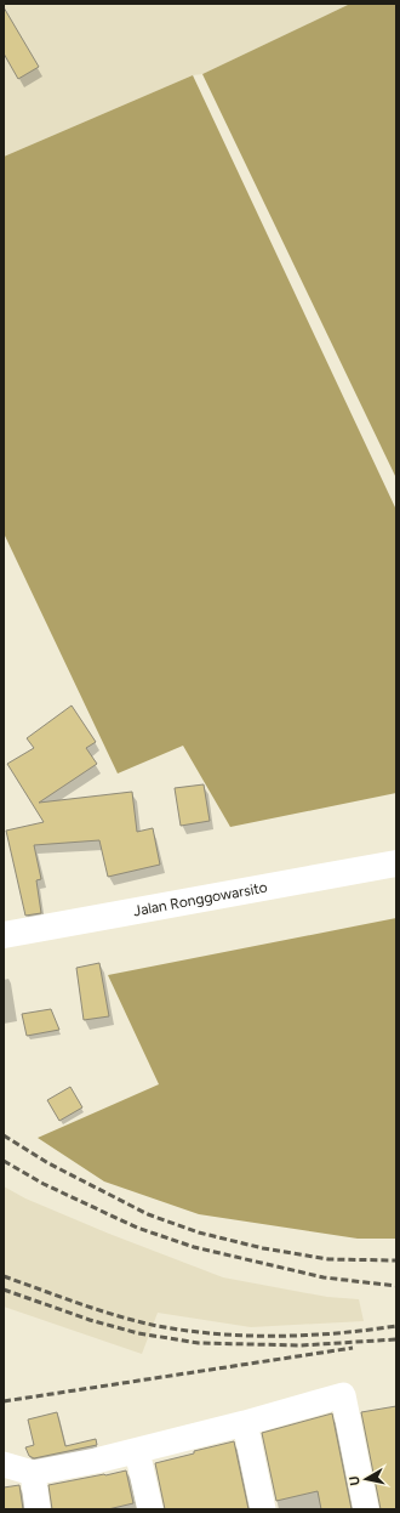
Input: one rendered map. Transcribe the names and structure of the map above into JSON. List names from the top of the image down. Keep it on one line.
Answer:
{"streets":{"main road":["Jalan Ronggowarsito"]},"north":"left"}
